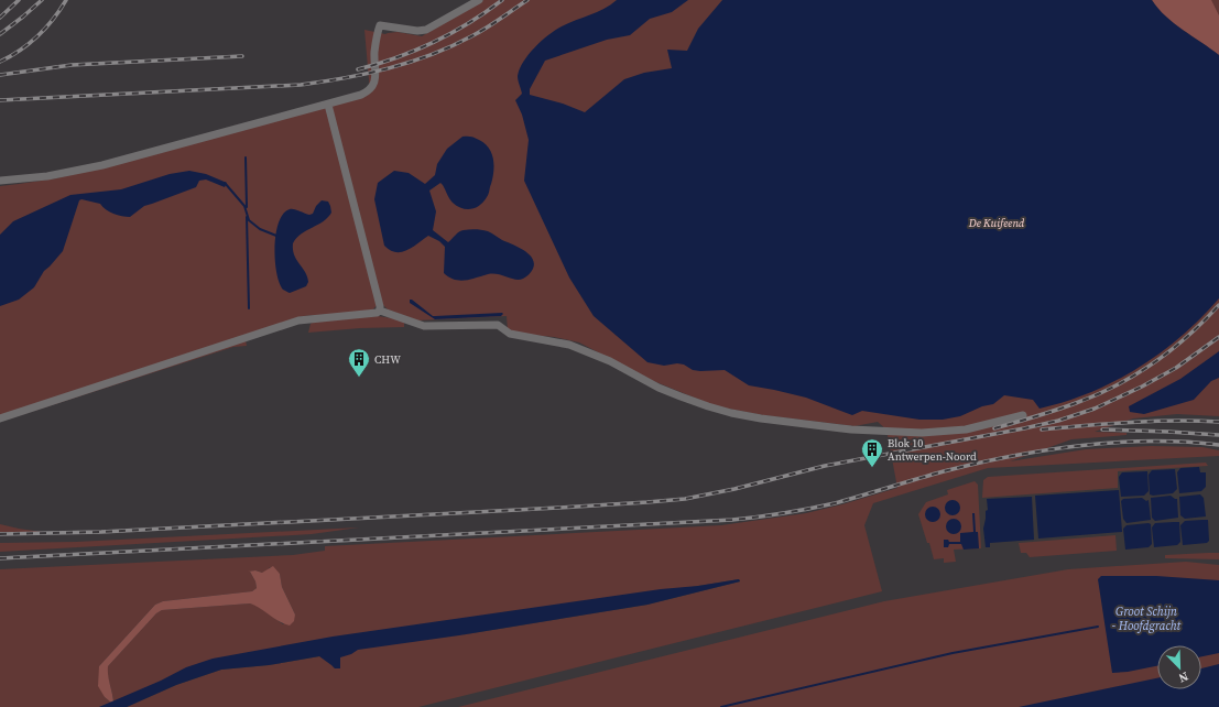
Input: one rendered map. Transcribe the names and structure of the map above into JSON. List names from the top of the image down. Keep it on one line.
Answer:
{"water":["Groot Schijn - Hoofdgracht"],"parks":["De Kuifeend"],"places":{"building":["CHW","Blok 10 Antwerpen-Noord"]},"north":"bottom right"}
